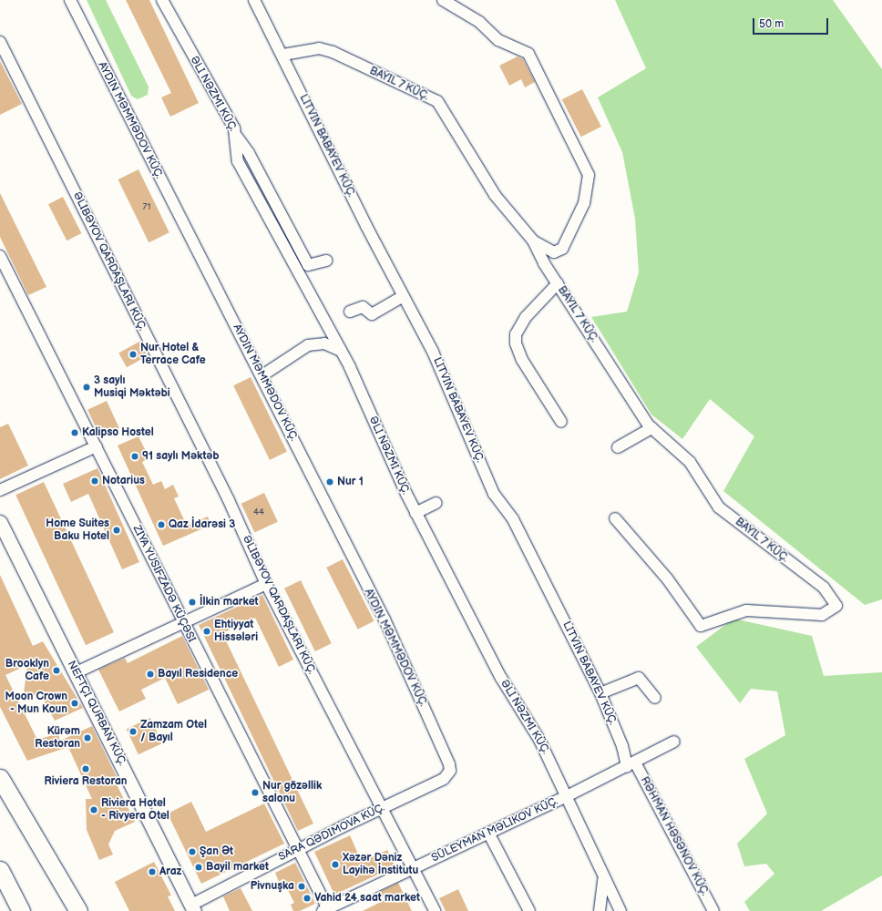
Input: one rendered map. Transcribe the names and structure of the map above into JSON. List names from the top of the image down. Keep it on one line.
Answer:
{"streets":{"street":["ƏLI NƏZMI KÜÇ.","LITVIN BABAYEV KÜÇ.","ZIYA YUSIFZADƏ KÜÇƏSI","NEFTÇI QURBAN KÜÇ.","SÜLEYMAN MƏLIKOV KÜÇ.","SARA QƏDIMOVA KÜÇ.","RƏHMAN HƏSƏNOV KÜÇ."]},"crossings":[["ƏLI NƏZMI KÜÇ.","SÜLEYMAN MƏLIKOV KÜÇ."],["LITVIN BABAYEV KÜÇ.","SÜLEYMAN MƏLIKOV KÜÇ."],["LITVIN BABAYEV KÜÇ.","RƏHMAN HƏSƏNOV KÜÇ."],["ZIYA YUSIFZADƏ KÜÇƏSI","SÜLEYMAN MƏLIKOV KÜÇ."],["ZIYA YUSIFZADƏ KÜÇƏSI","SARA QƏDIMOVA KÜÇ."],["NEFTÇI QURBAN KÜÇ.","SARA QƏDIMOVA KÜÇ."],["SÜLEYMAN MƏLIKOV KÜÇ.","RƏHMAN HƏSƏNOV KÜÇ."]],"places":["Nur Hotel & Terrace Cafe","3 saylı Musiqi Məktəbi","Kalipso Hostel","91 saylı Məktəb","Notarius","Nur 1","Qaz İdarəsi 3","Home Suites Baku Hotel","İlkin market","Ehtiyyat Hissələri","Brooklyn Cafe","Bayıl Residence","Moon Crown - Mun Koun","Zamzam Otel / Bayıl","Kürəm Restoran","Riviera Restoran","Nur gözəllik salonu","Riviera Hotel - Rivyera Otel","Şan Ət","Xəzər Dəniz Layihə İnstitutu","Bayil market","Araz","Pivnuşka","Vahid 24 saat market"],"house_numbers":["71","44"],"scale_bar":"50 m"}
